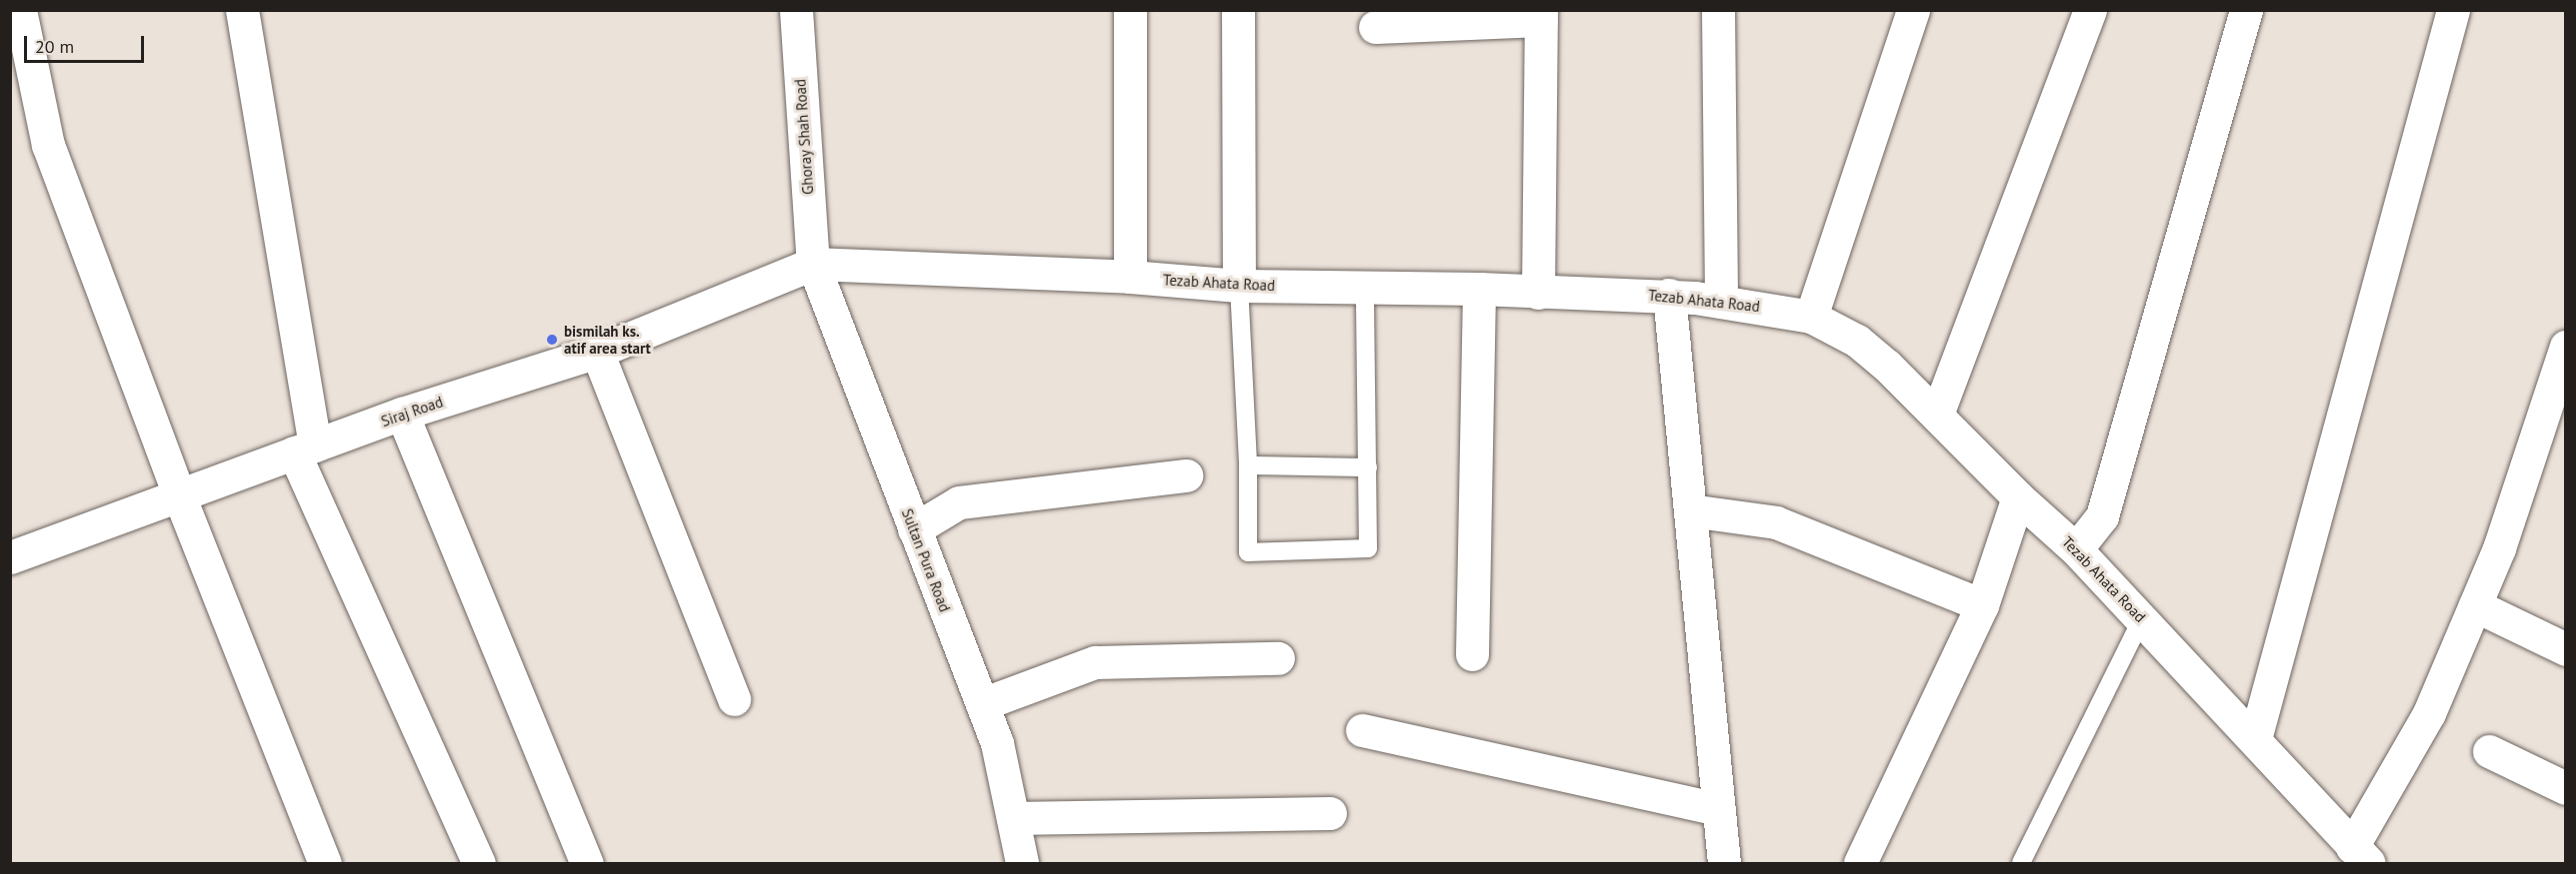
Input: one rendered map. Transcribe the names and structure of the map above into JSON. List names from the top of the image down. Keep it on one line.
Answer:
{"streets":{"street":["Ghoray Shah Road","Tezab Ahata Road","Siraj Road","Sultan Pura Road"]},"crossings":[["Ghoray Shah Road","Tezab Ahata Road"],["Ghoray Shah Road","Siraj Road"],["Ghoray Shah Road","Sultan Pura Road"],["Tezab Ahata Road","Siraj Road"],["Tezab Ahata Road","Sultan Pura Road"],["Siraj Road","Sultan Pura Road"]],"places":["bismilah ks. atif area start"],"scale_bar":"20 m"}
